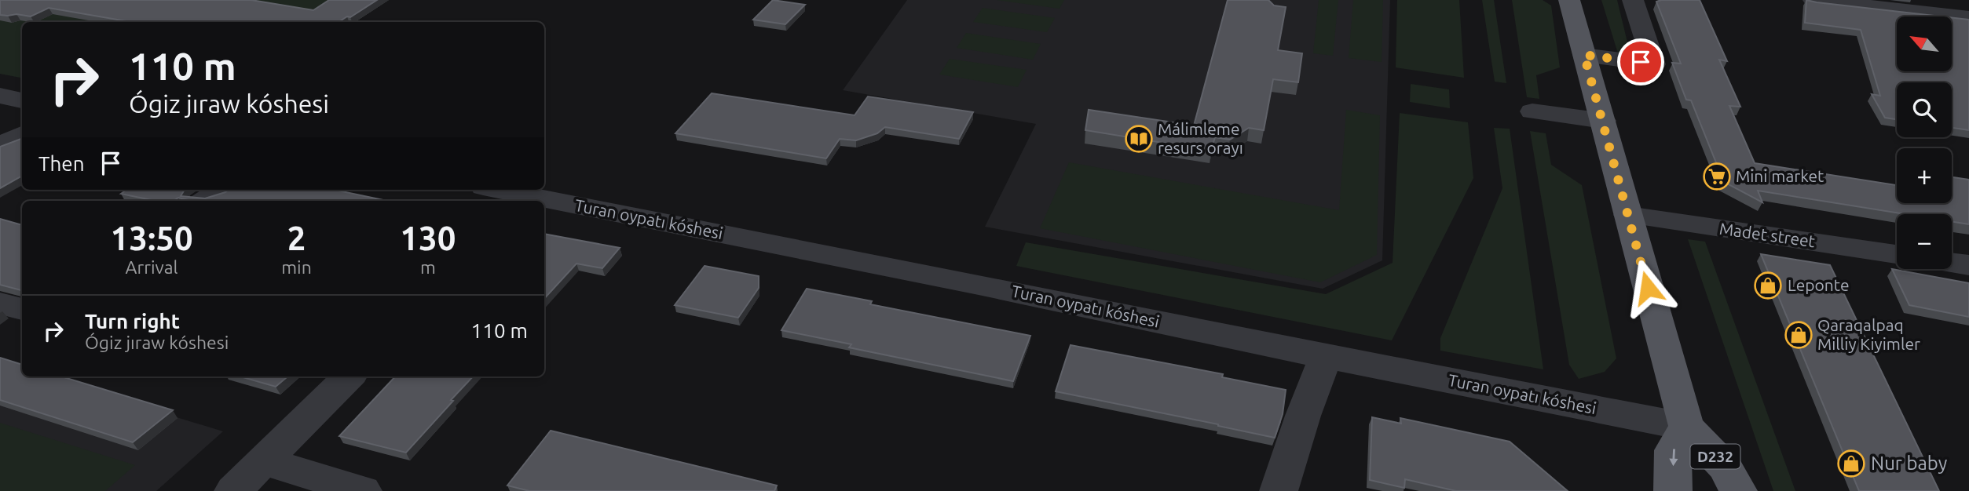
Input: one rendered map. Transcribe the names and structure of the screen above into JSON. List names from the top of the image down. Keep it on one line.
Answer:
{"streets":{"main road":["D232"],"street":["Turan oypatı kóshesi","Madet street"]},"crossings":[["Turan oypatı kóshesi","D232"],["Madet street","D232"]],"places":{"library":["Málimleme resurs orayı"],"supermarket":["Mini market"],"shop":["Leponte","Qaraqalpaq Milliy Kiyimler","Nur baby"]},"north":"top left","page":{"map_buttons":["+","−"],"turn":["110 m","Ógiz jıraw kóshesi"],"then":"Then","eta":["13:50","Arrival","2","min","130","m"],"list":[{"name":"Turn right","note":"Ógiz jıraw kóshesi","value":"110 m"}]}}
